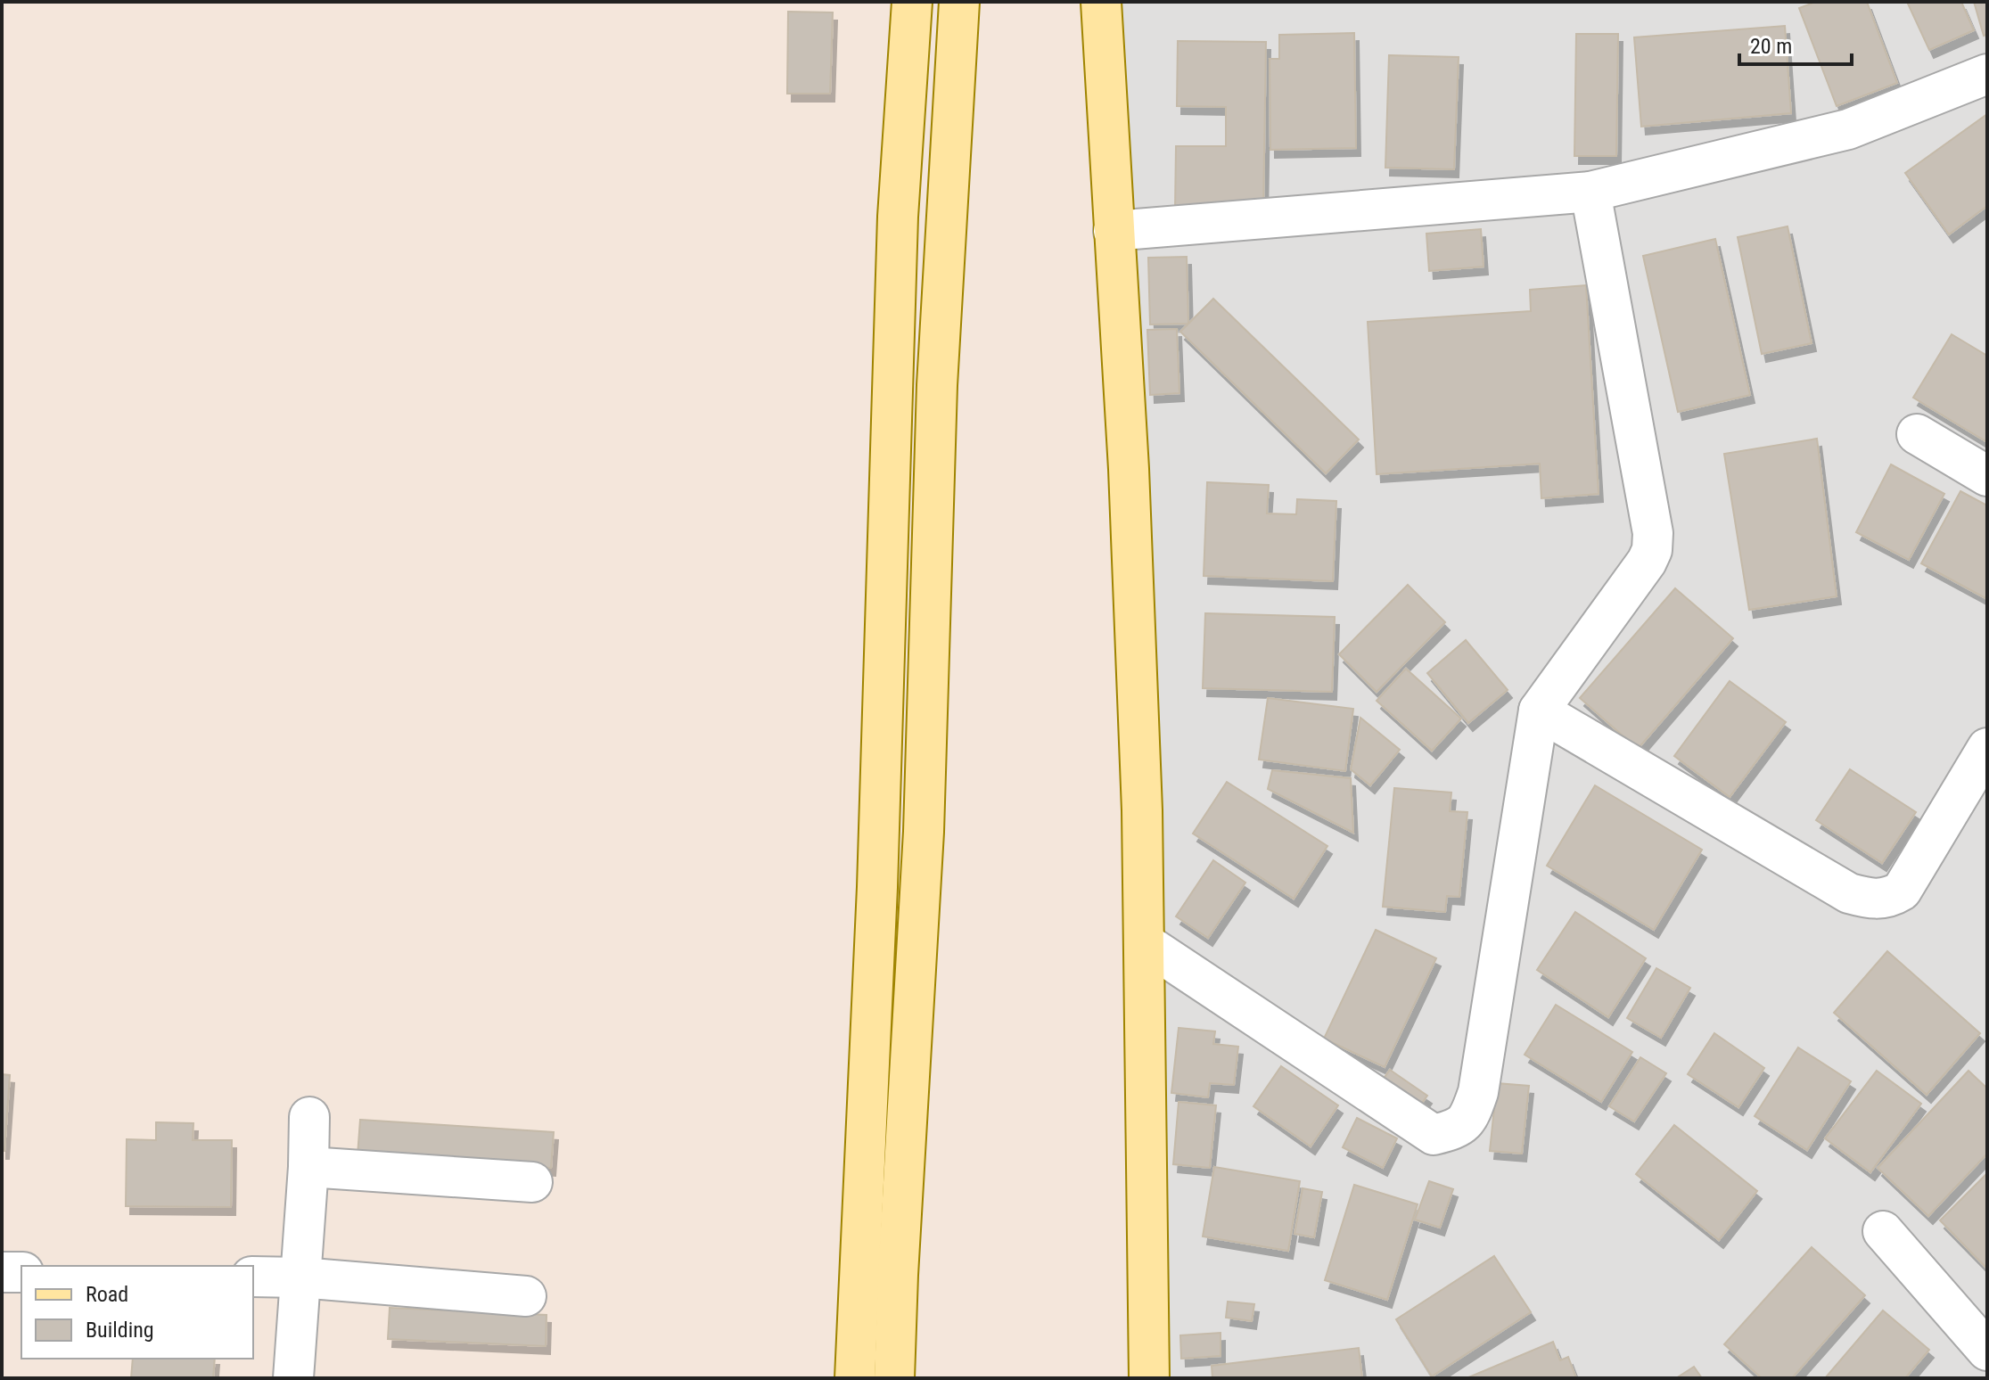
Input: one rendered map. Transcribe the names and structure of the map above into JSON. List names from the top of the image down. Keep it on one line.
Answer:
{"legend":["Road","Building"],"scale_bar":"20 m"}
